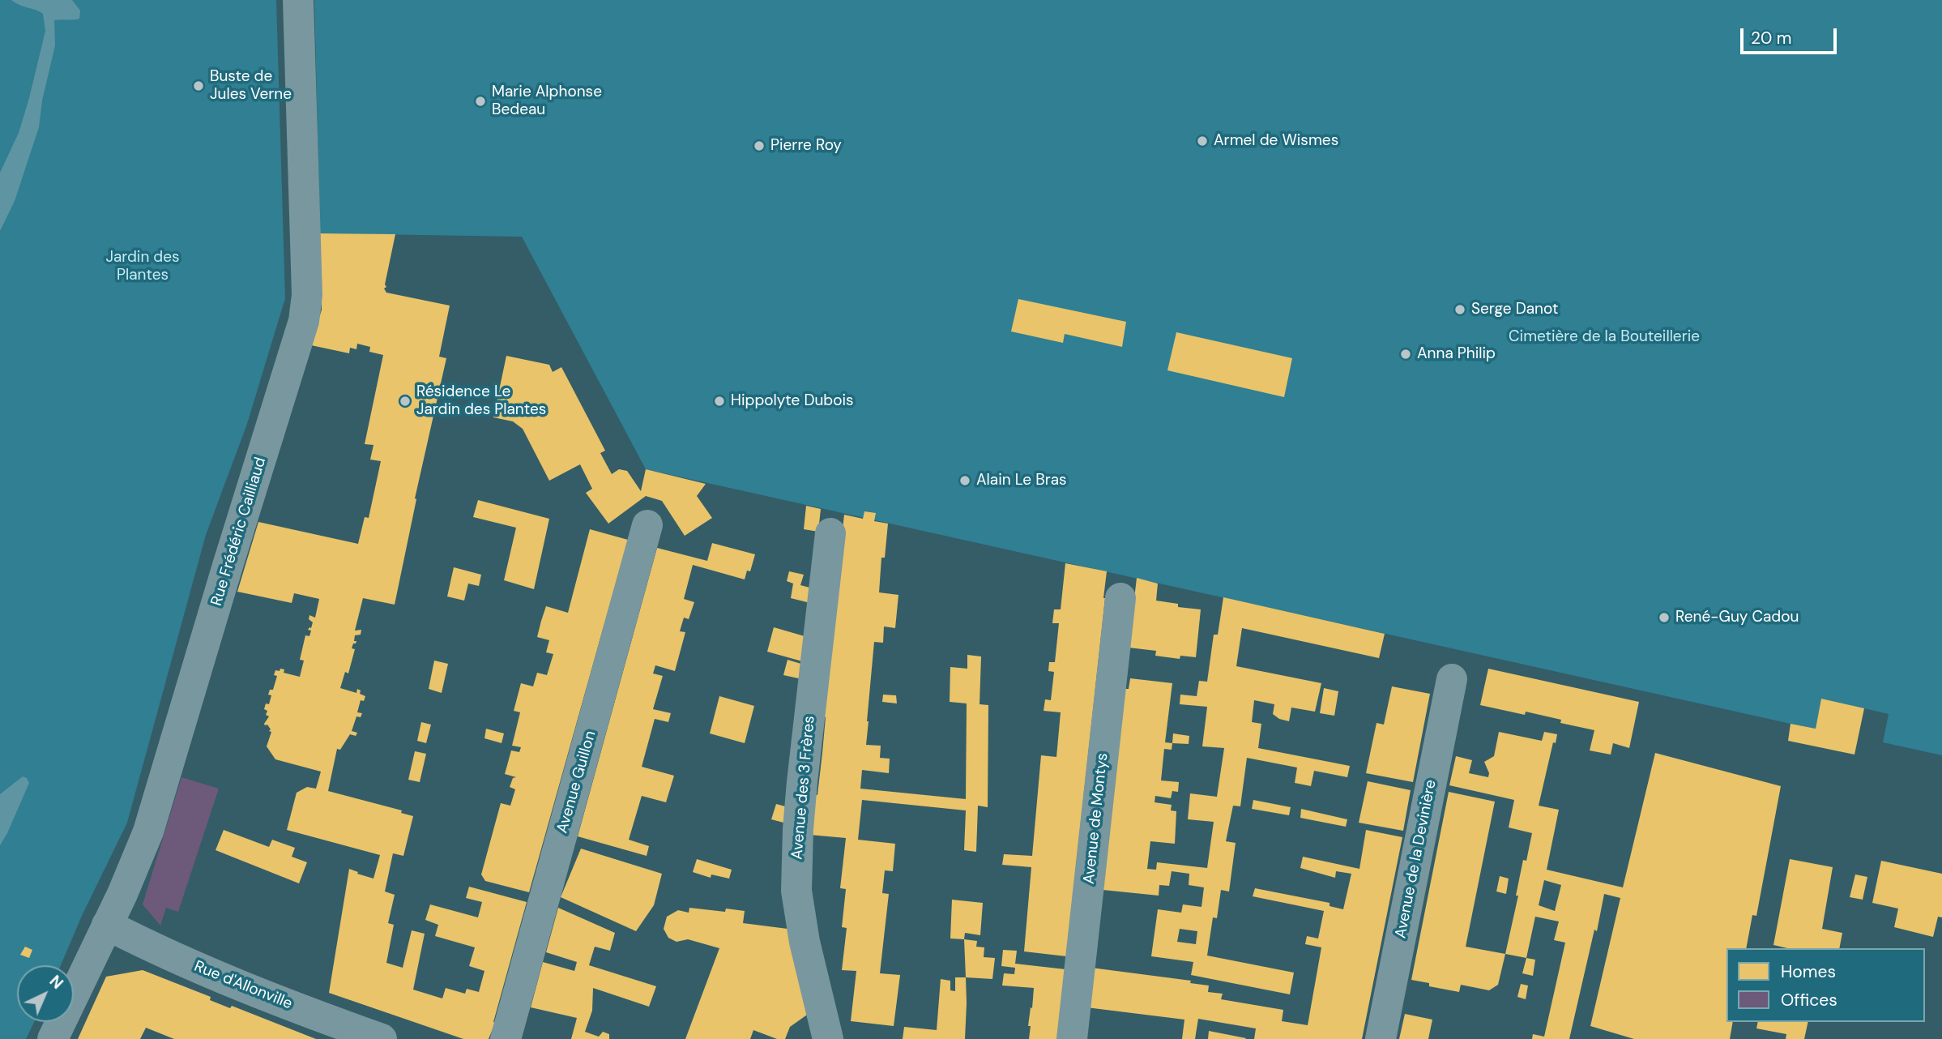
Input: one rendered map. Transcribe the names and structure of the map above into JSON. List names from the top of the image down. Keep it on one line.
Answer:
{"streets":{"street":["Rue Frédéric Cailliaud","Avenue Guillon","Avenue des 3 Frères","Avenue de Montys","Avenue de la Devinière","Rue d'Allonville"]},"crossings":[["Rue Frédéric Cailliaud","Rue d'Allonville"]],"parks":["Jardin des Plantes","Cimetière de la Bouteillerie"],"places":["Buste de Jules Verne","Marie Alphonse Bedeau","Armel de Wismes","Pierre Roy","Serge Danot","Anna Philip","Résidence Le Jardin des Plantes","Hippolyte Dubois","Alain Le Bras","René-Guy Cadou"],"legend":["Homes","Offices"],"scale_bar":"20 m","north":"top right"}
